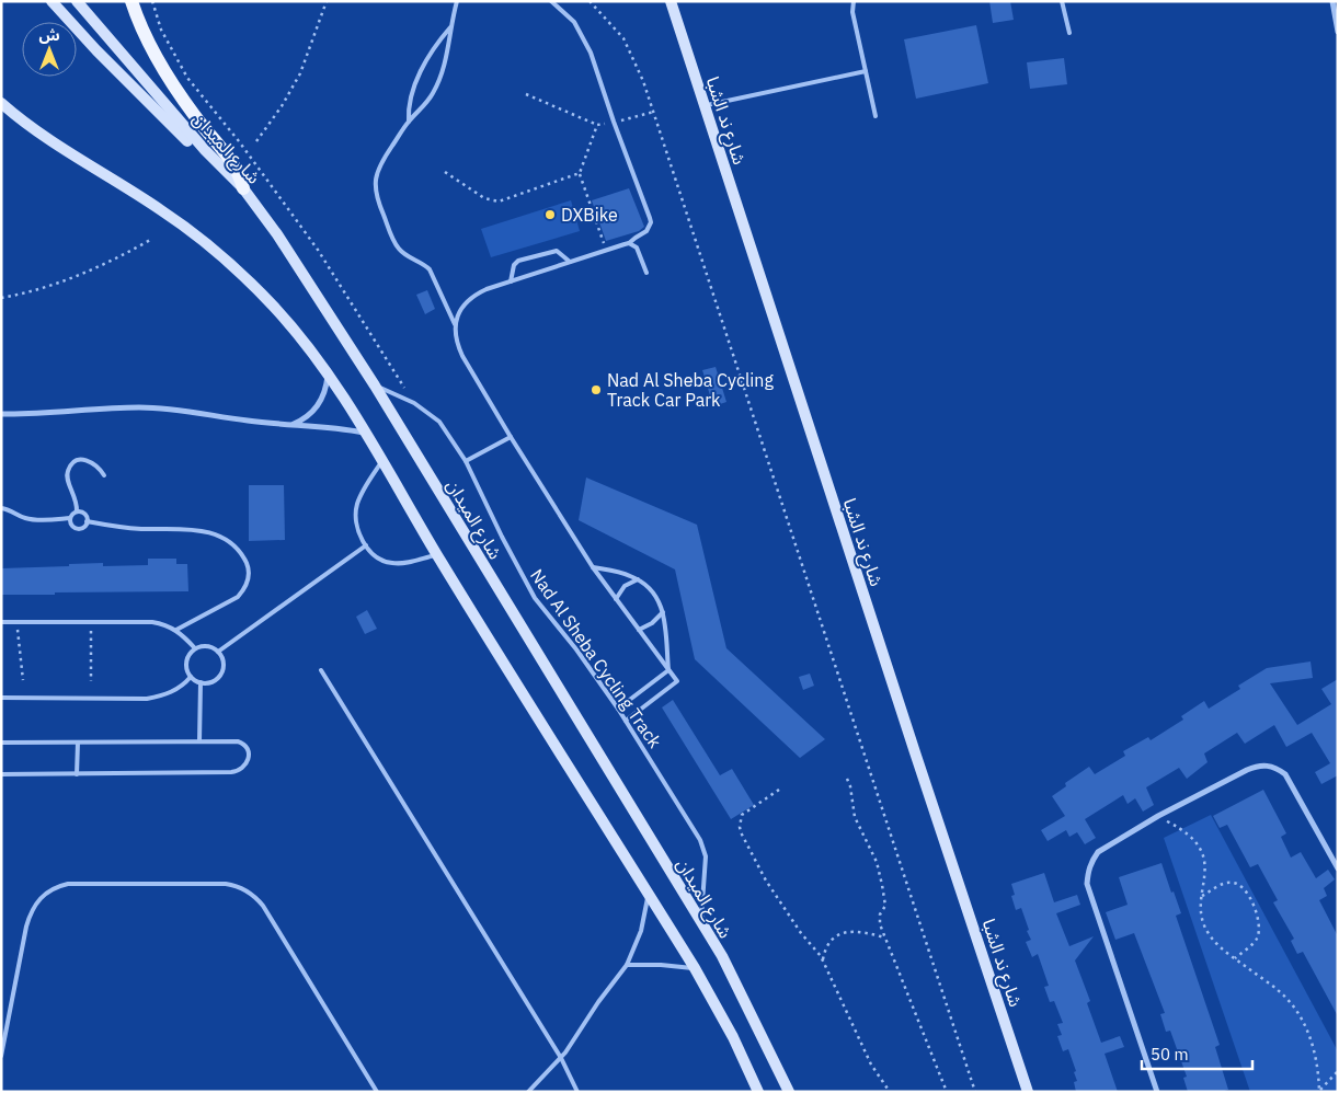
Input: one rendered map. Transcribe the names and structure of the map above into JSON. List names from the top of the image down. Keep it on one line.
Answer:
{"streets":{"street":["شارع ند الشبا","شارع الميدان"],"lane":["Nad Al Sheba Cycling Track"]},"crossings":[["شارع الميدان","Nad Al Sheba Cycling Track"]],"places":["DXBike","Nad Al Sheba Cycling Track Car Park"],"scale_bar":"50 m","north":"top"}
